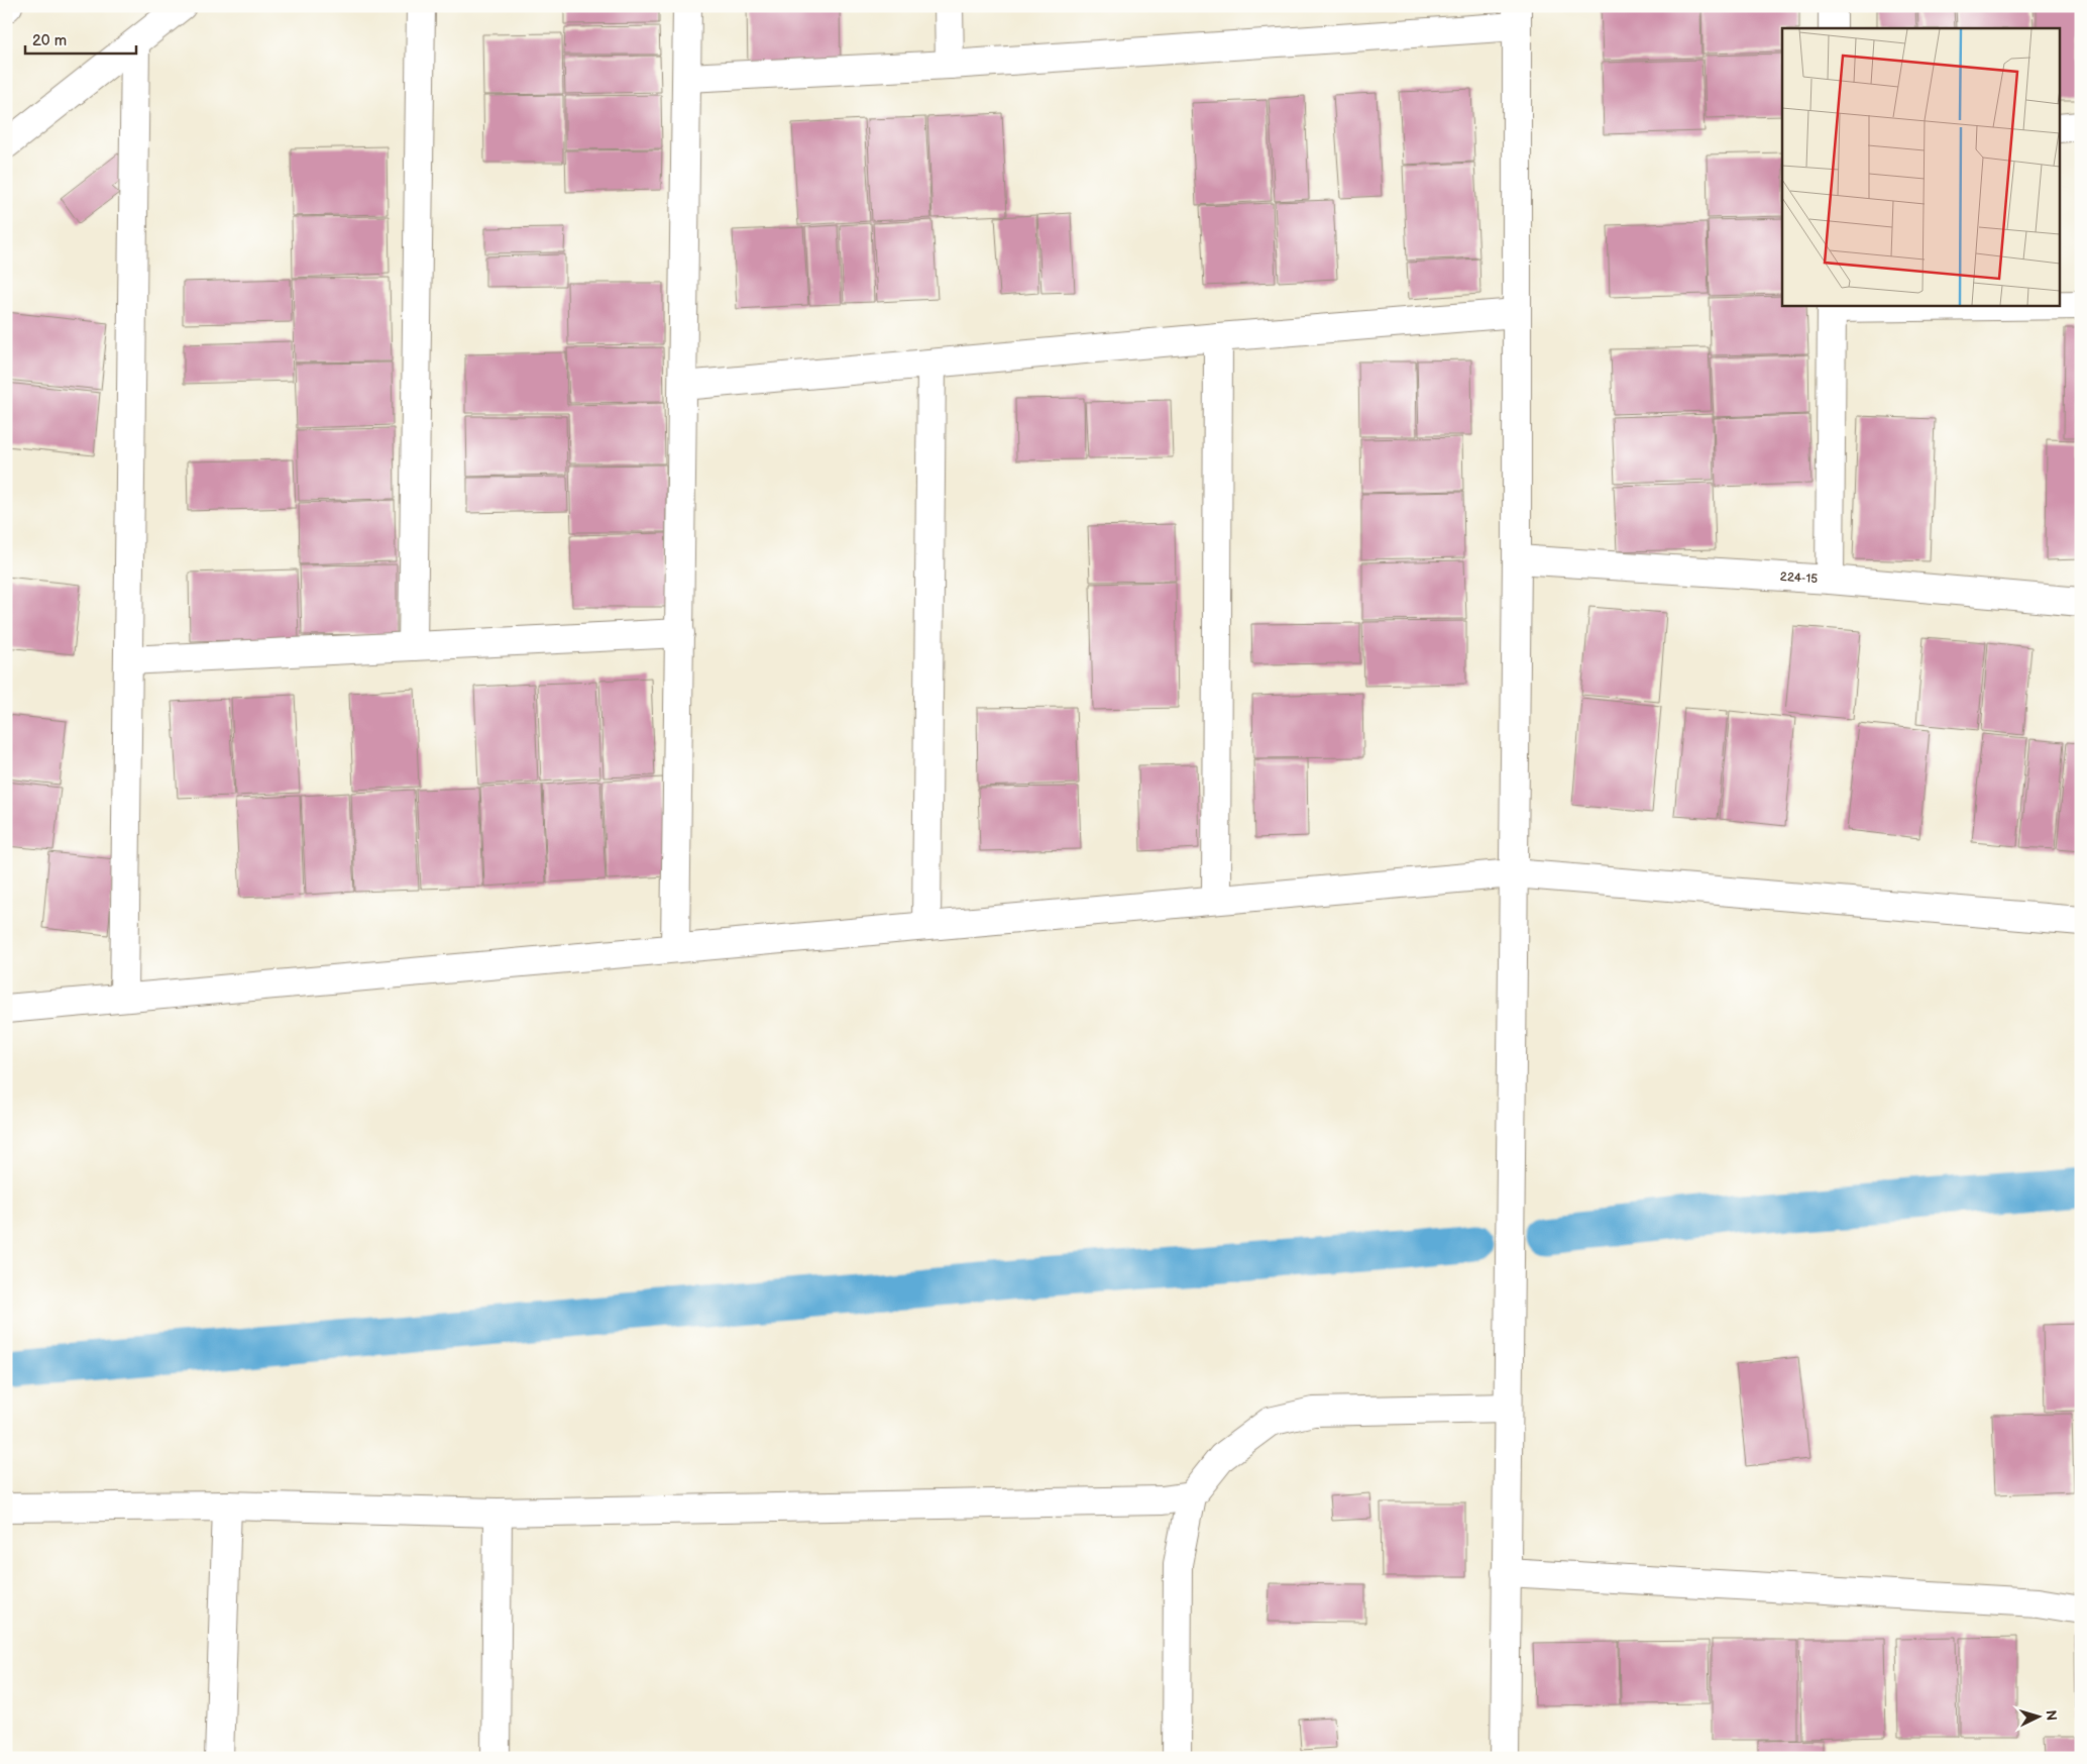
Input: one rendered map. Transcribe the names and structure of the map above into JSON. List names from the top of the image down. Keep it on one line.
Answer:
{"streets":{"street":["224-15"]},"scale_bar":"20 m","north":"right"}
